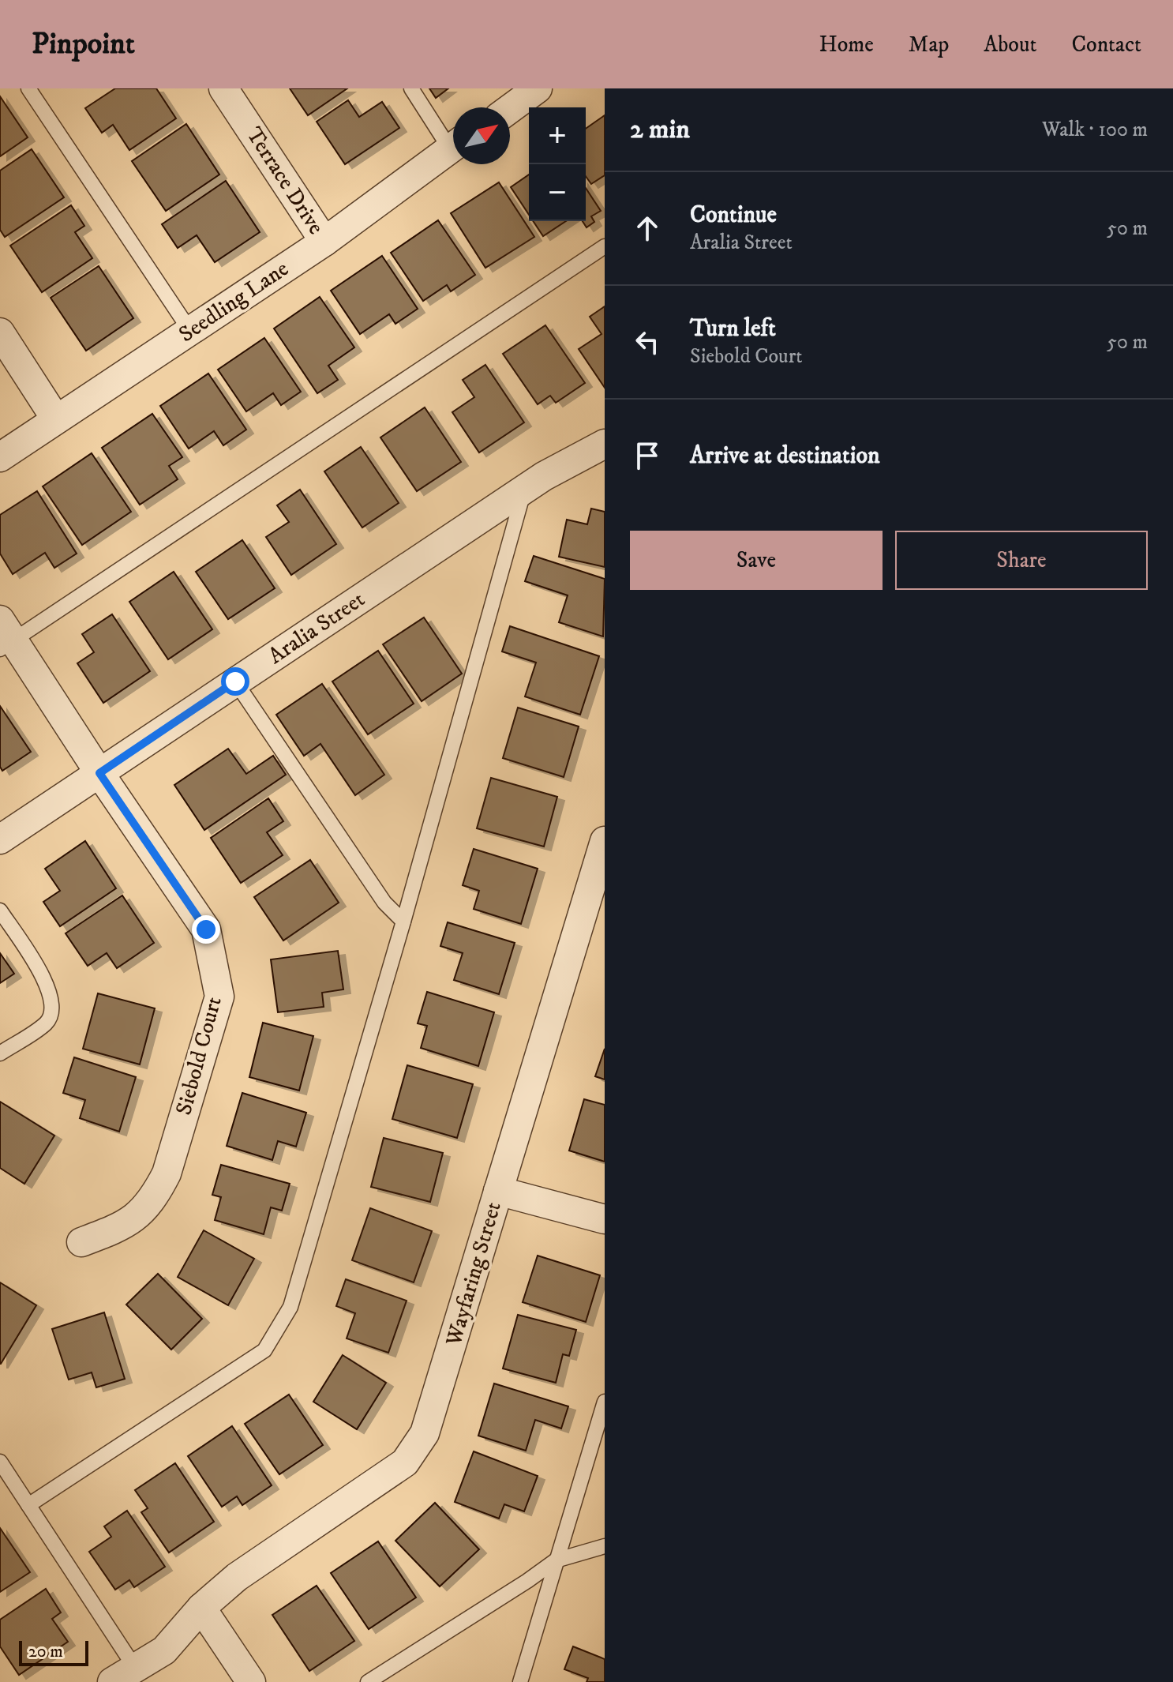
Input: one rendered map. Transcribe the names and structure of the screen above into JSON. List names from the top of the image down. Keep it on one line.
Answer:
{"streets":{"street":["Terrace Drive","Seedling Lane","Aralia Street","Siebold Court","Wayfaring Street"]},"crossings":[["Terrace Drive","Seedling Lane"],["Aralia Street","Siebold Court"]],"scale_bar":"20 m","north":"top right","page":{"header":"Pinpoint","nav":["Home","Map","About","Contact"],"heading":["2 min","Walk · 100 m"],"map_buttons":["+","−"],"list":[["Continue","Aralia Street","50 m"],["Turn left","Siebold Court","50 m"],"Arrive at destination"],"buttons":["Save","Share"],"scale":"20 m"}}
